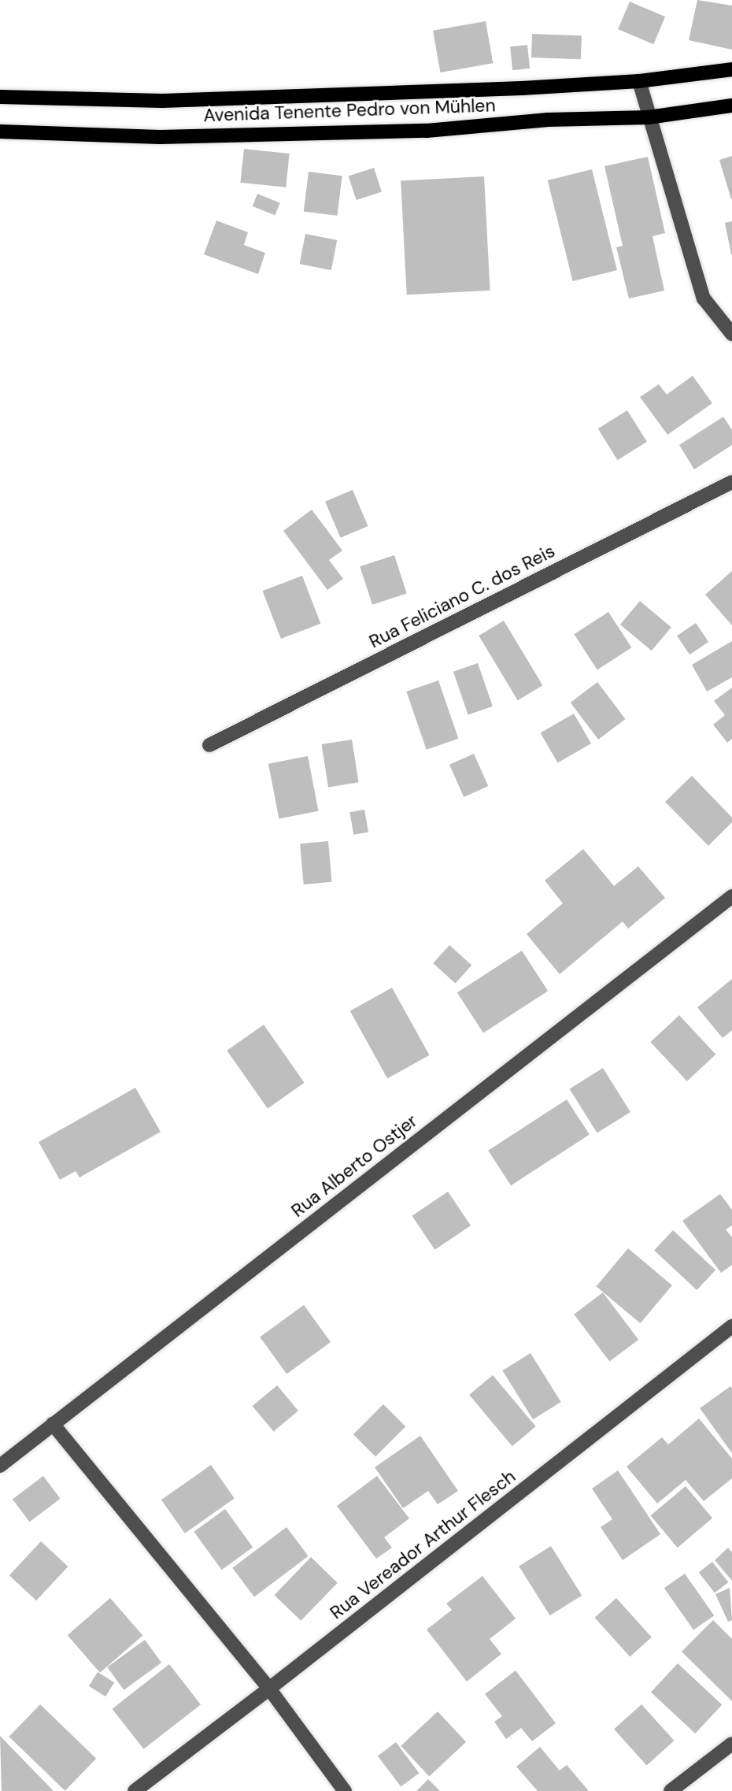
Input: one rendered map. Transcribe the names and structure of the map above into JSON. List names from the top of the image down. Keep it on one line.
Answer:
{"streets":{"main road":["Avenida Tenente Pedro von Mühlen"],"street":["Rua Feliciano C. dos Reis","Rua Alberto Ostjer","Rua Vereador Arthur Flesch"]}}
